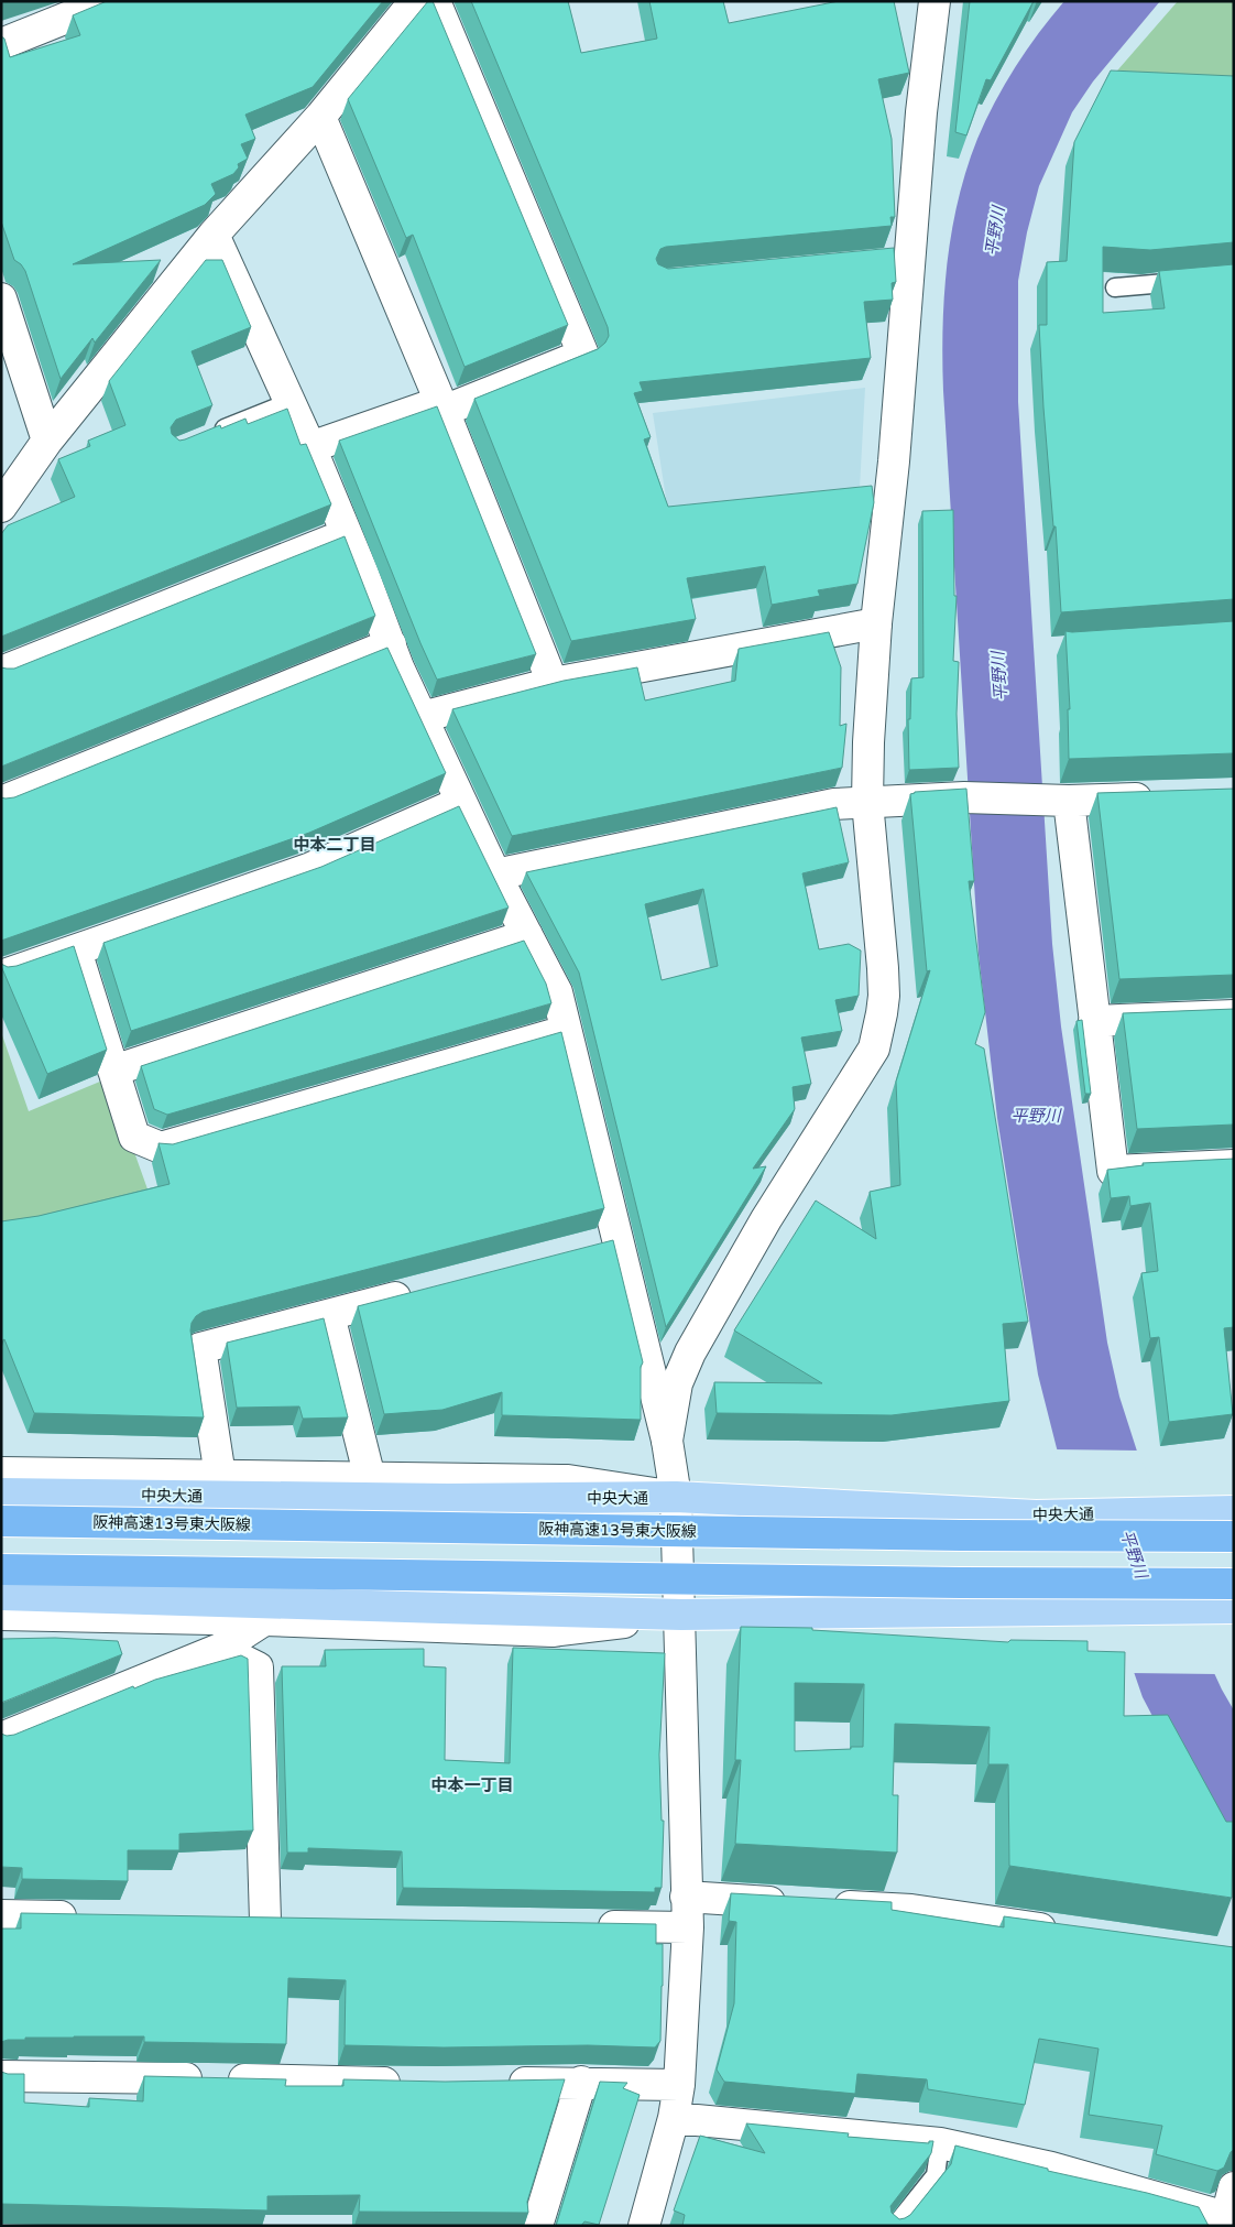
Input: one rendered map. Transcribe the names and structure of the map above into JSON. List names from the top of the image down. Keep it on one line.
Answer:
{"streets":{"highway":["阪神高速13号東大阪線"],"main road":["中央大通"]},"districts":["中本二丁目","中本一丁目"],"water":["平野川"]}
